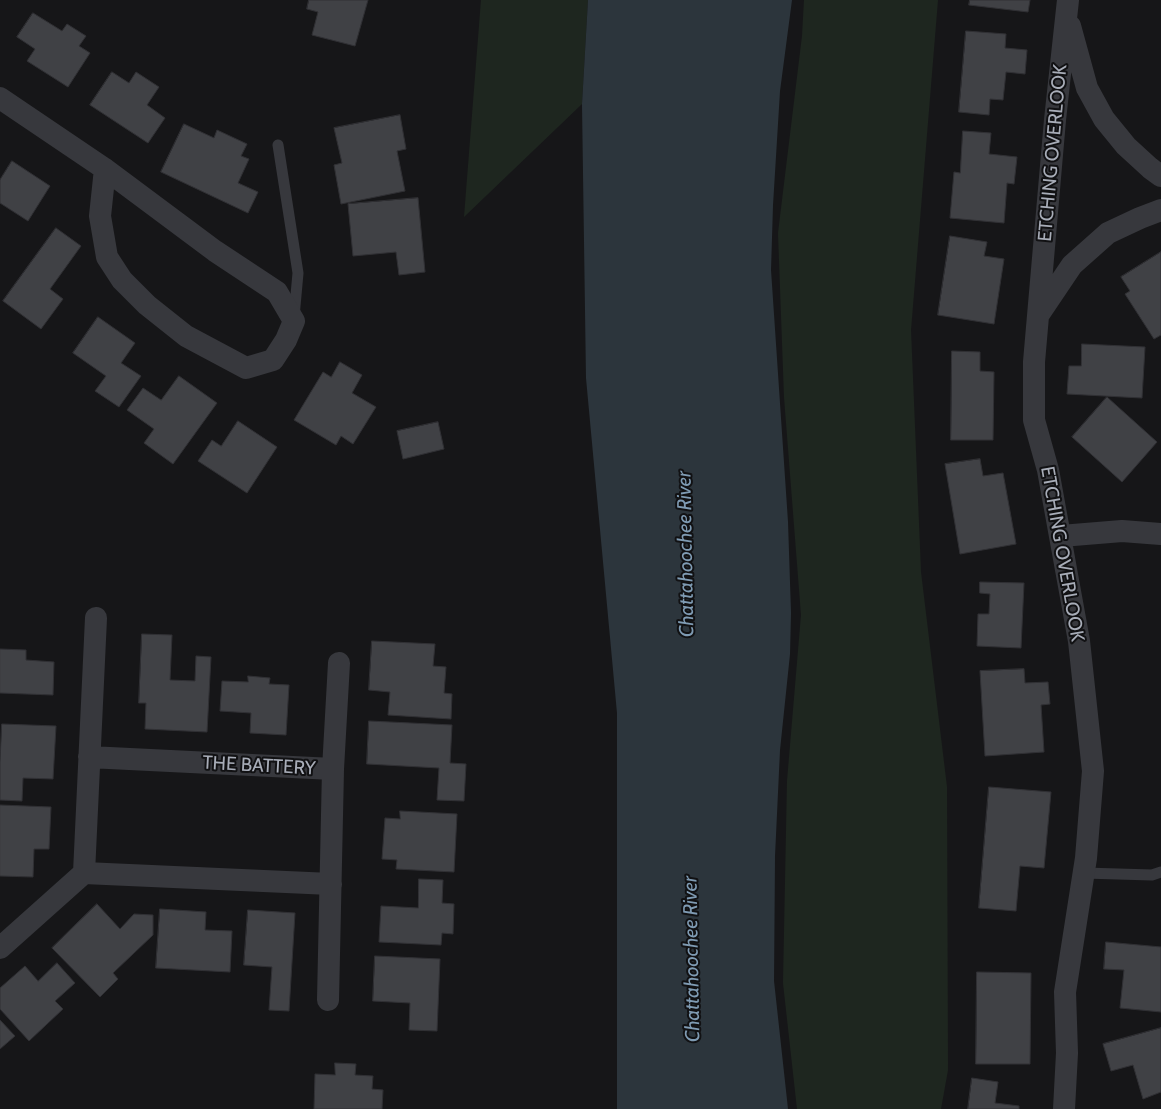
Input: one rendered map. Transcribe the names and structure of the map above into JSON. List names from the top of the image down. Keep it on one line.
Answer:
{"streets":{"street":["ETCHING OVERLOOK","THE BATTERY"]},"water":["Chattahoochee River"]}
